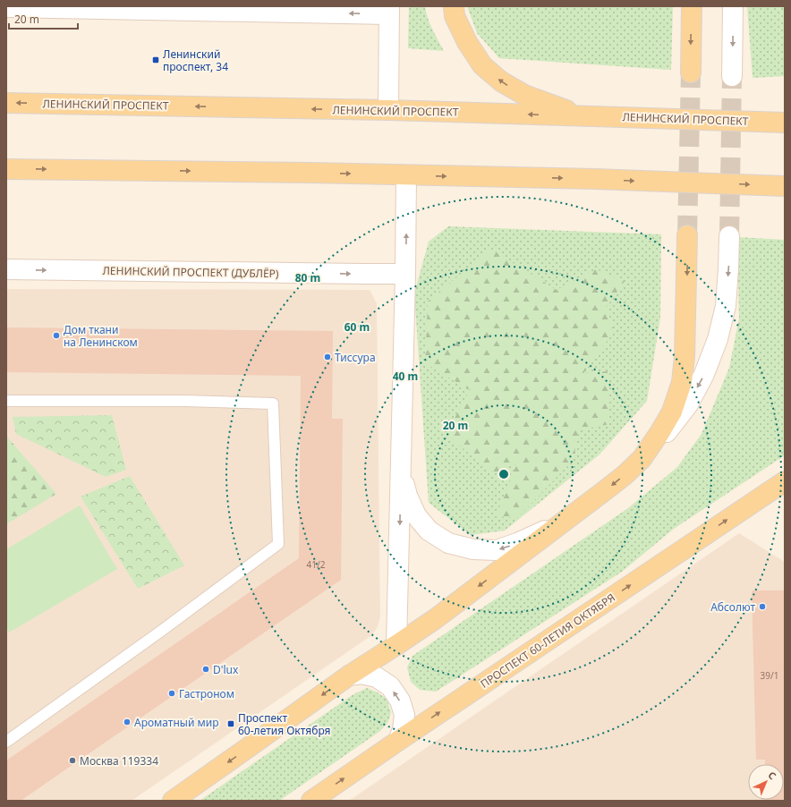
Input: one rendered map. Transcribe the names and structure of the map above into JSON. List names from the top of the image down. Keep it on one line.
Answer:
{"streets":{"main road":["ЛЕНИНСКИЙ ПРОСПЕКТ","ЛЕНИНСКИЙ ПРОСПЕКТ (ДУБЛЁР)","ПРОСПЕКТ 60-ЛЕТИЯ ОКТЯБРЯ"]},"places":{"transit":["Ленинский проспект, 34","Проспект 60-летия Октября"],"other":["Дом ткани на Ленинском","Тиссура","Абсолют","D'lux","Гастроном","Ароматный мир","Москва 119334"]},"house_numbers":["41/2","39/1"],"scale_bar":"20 m","north":"top right","rings":["80 m","60 m","40 m","20 m"]}
